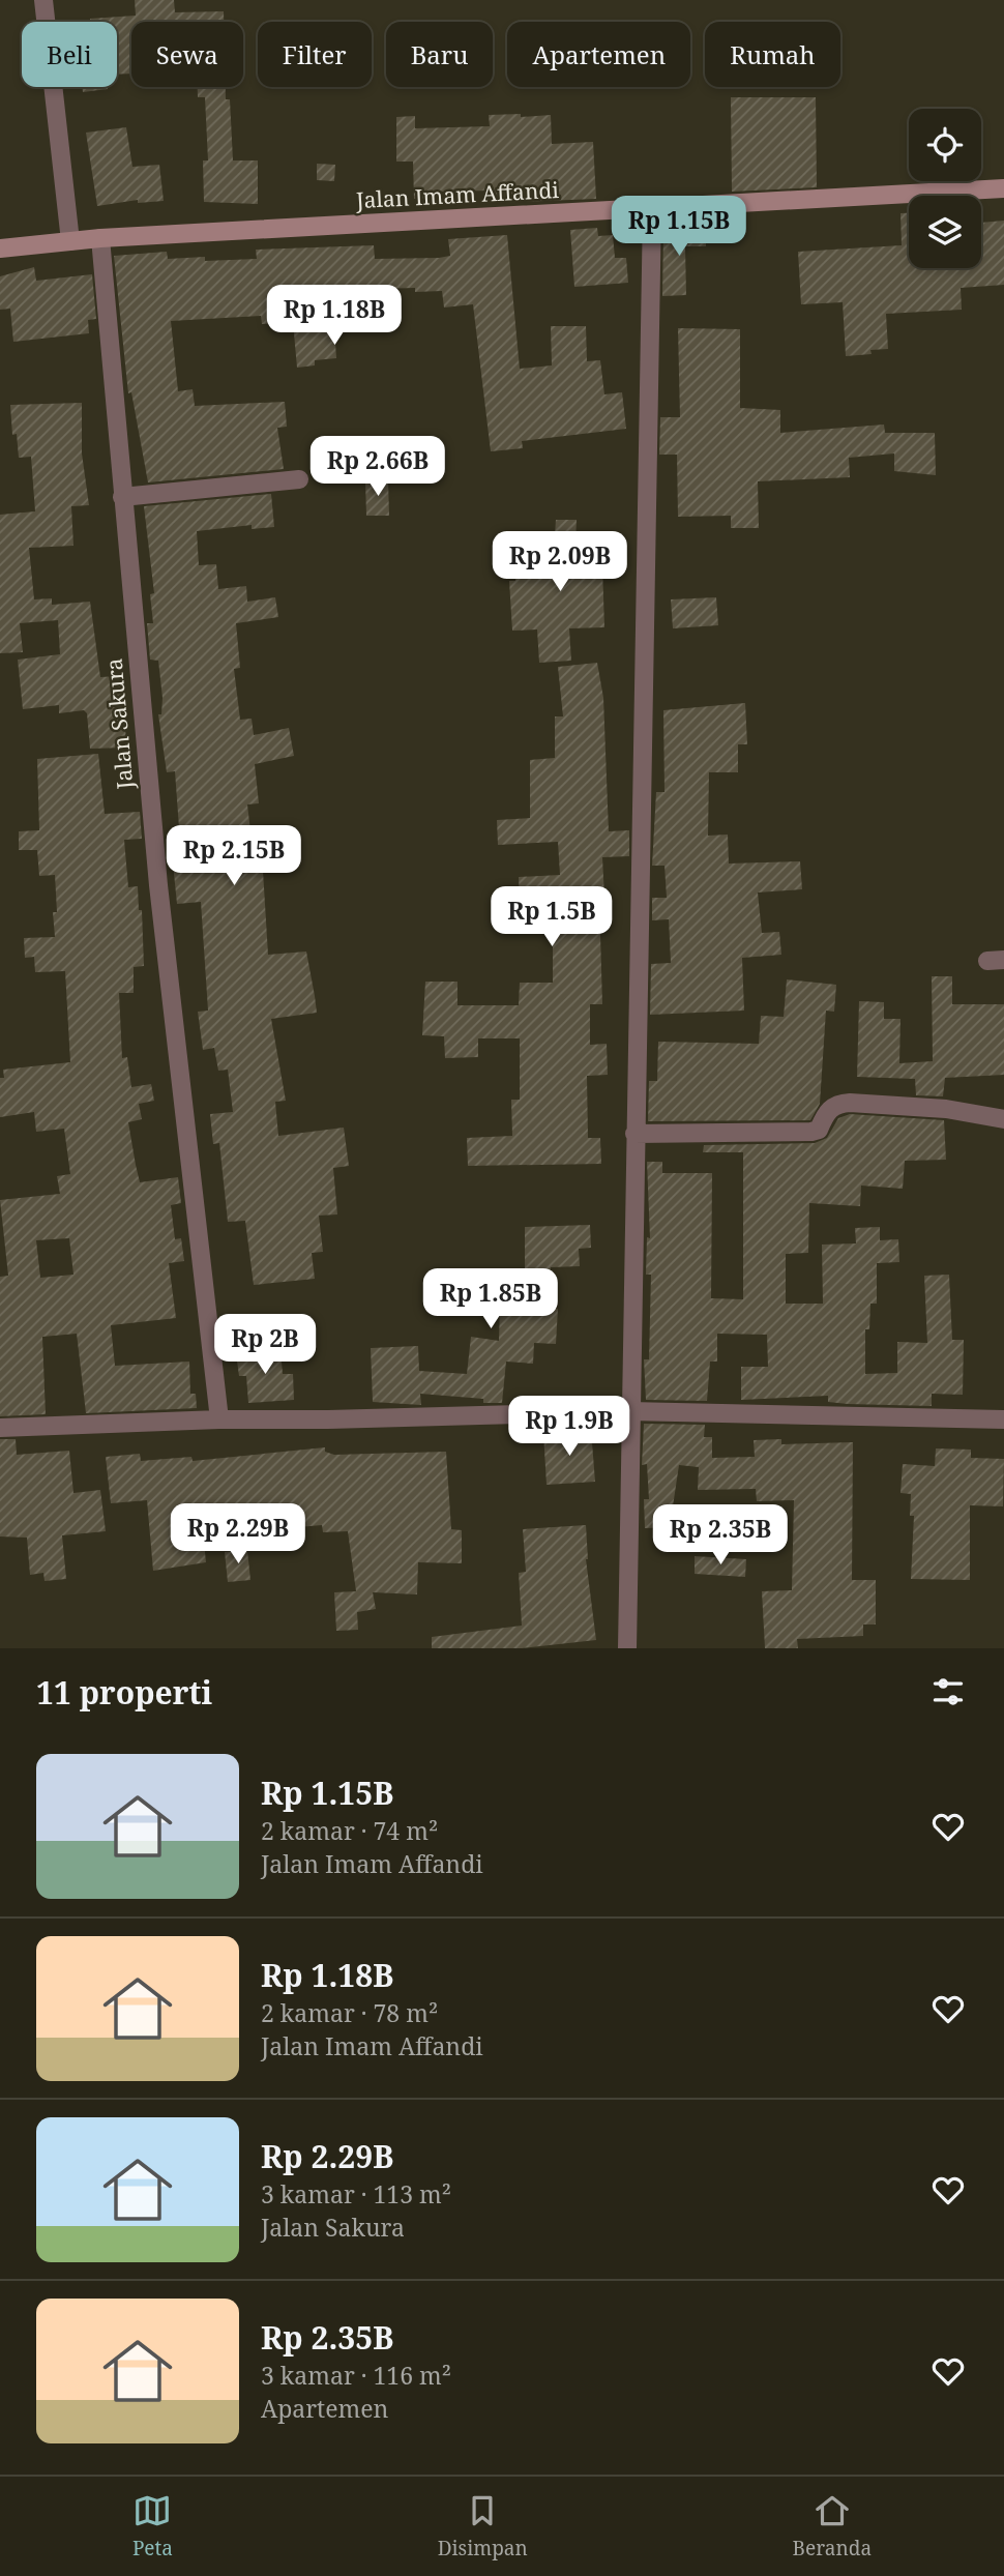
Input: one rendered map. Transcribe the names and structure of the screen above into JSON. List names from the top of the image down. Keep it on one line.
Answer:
{"streets":{"street":["Jalan Imam Affandi","Jalan Sakura"]},"crossings":[["Jalan Imam Affandi","Jalan Sakura"]],"page":{"chip":["Beli","Sewa","Filter","Baru","Apartemen","Rumah"],"price":["Rp 1.15B","Rp 1.18B","Rp 2.66B","Rp 2.09B","Rp 2.15B","Rp 1.5B","Rp 1.85B","Rp 2B","Rp 1.9B","Rp 2.29B","Rp 2.35B"],"heading":"11 properti","list":[{"name":"Rp 1.15B","note":"2 kamar · 74 m² · Jalan Imam Affandi"},{"name":"Rp 1.18B","note":"2 kamar · 78 m² · Jalan Imam Affandi"},{"name":"Rp 2.29B","note":"3 kamar · 113 m² · Jalan Sakura"},{"name":"Rp 2.35B","note":"3 kamar · 116 m² · Apartemen"}],"tabs":["Peta","Disimpan","Beranda"]}}
